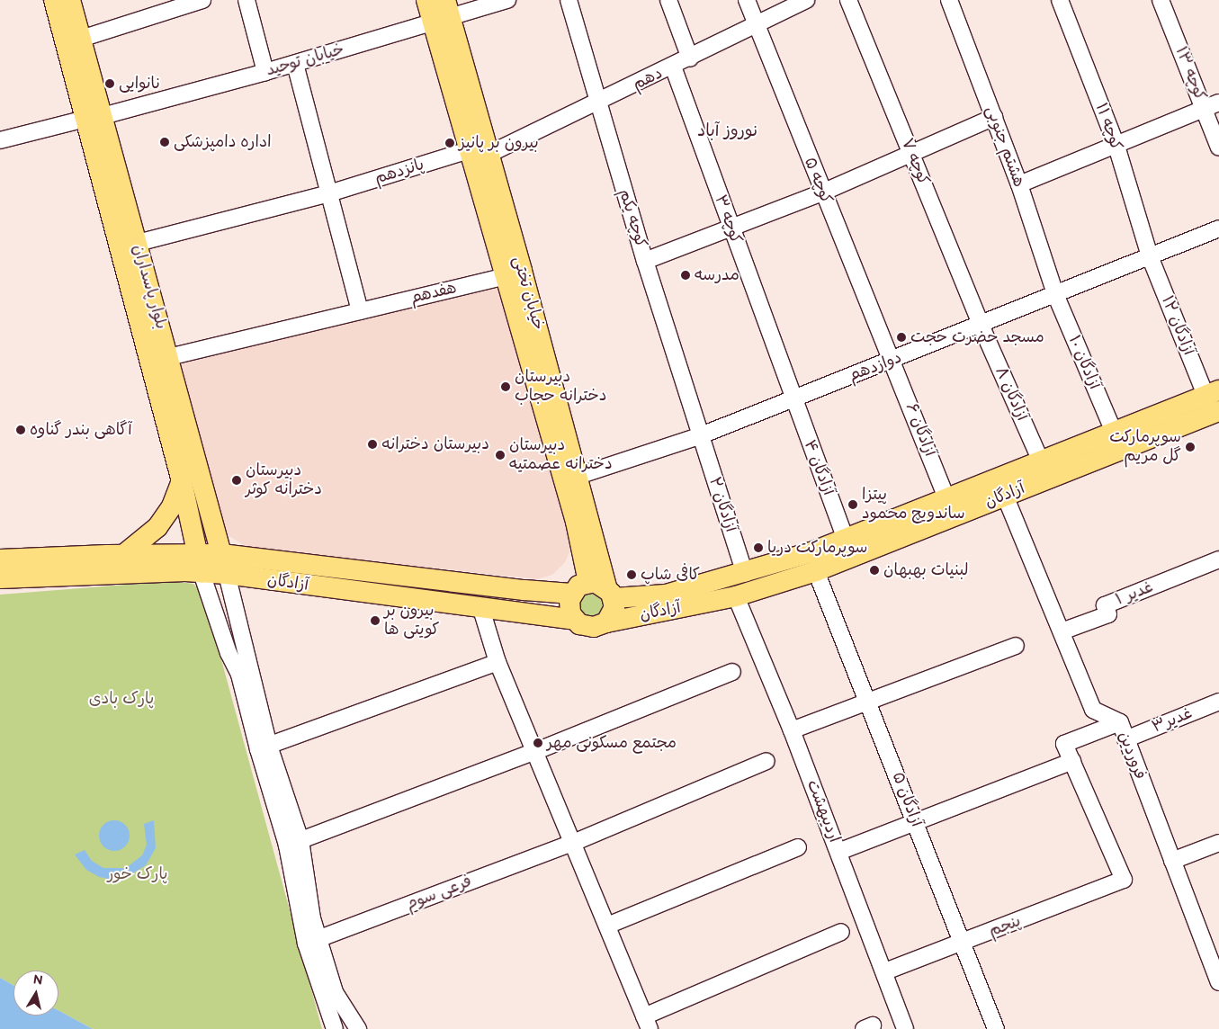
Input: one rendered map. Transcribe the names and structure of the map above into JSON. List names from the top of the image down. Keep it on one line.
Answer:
{"streets":{"main road":["بلوار پاسداران","خیابان تختی","آزادگان"],"street":["خیابان توحید","کوچه ۱۳","دهم","کوچه ۱۱","هشتم جنوبی","کوچه ۷","پانزدهم","کوچه ۵","کوچه یکم","کوچه ۳","هفدهم","آزادگان ۱۲","آزادگان ۱۰","دوازدهم","آزادگان ۸","آزادگان ۶","آزادگان ۴","آزادگان ۲","غدیر ۱","غدیر۳","فروردین","آزادگان ۵","اردیبهشت","فرعی سوم","پنجم"]},"crossings":[["خیابان توحید","بلوار پاسداران"],["خیابان توحید","خیابان تختی"],["دهم","پانزدهم"],["دهم","کوچه ۵"],["دهم","کوچه یکم"],["دهم","کوچه ۳"],["دهم","خیابان تختی"],["کوچه ۱۱","آزادگان ۱۲"],["کوچه ۱۱","دوازدهم"],["هشتم جنوبی","آزادگان ۱۰"],["هشتم جنوبی","دوازدهم"],["کوچه ۷","دوازدهم"],["کوچه ۷","آزادگان ۸"],["پانزدهم","بلوار پاسداران"],["پانزدهم","خیابان تختی"],["کوچه ۵","دوازدهم"],["کوچه ۵","آزادگان ۶"],["کوچه یکم","دوازدهم"],["کوچه یکم","آزادگان ۲"],["کوچه ۳","دوازدهم"],["کوچه ۳","آزادگان ۴"],["بلوار پاسداران","هفدهم"],["بلوار پاسداران","آزادگان"],["هفدهم","خیابان تختی"],["خیابان تختی","دوازدهم"],["خیابان تختی","آزادگان"],["آزادگان ۱۲","دوازدهم"],["آزادگان ۱۲","آزادگان"],["آزادگان ۱۰","دوازدهم"],["آزادگان ۱۰","آزادگان"],["دوازدهم","آزادگان ۸"],["دوازدهم","آزادگان ۶"],["دوازدهم","آزادگان ۴"],["دوازدهم","آزادگان ۲"],["آزادگان ۸","آزادگان"],["آزادگان ۶","آزادگان"],["آزادگان ۴","آزادگان"],["آزادگان","آزادگان ۲"],["آزادگان","فروردین"],["آزادگان","آزادگان ۵"],["آزادگان","اردیبهشت"],["غدیر ۱","فروردین"],["غدیر۳","فروردین"],["آزادگان ۵","پنجم"],["اردیبهشت","پنجم"]],"districts":["نوروز آباد"],"parks":["پارک بادی","پارک خور"],"places":["نانوایی","اداره دامپزشکی","بیرون بر پانیز","مدرسه","مسجد حضرت حجت","دبیرستان دخترانه حجاب","آگاهی بندر گناوه","دبیرستان دخترانه","سوپرمارکت گل مریم","دبیرستان دخترانه عصمتیه","دبیرستان دخترانه کوثر","پیتزا ساندویچ محمود","سوپرمارکت دریا","لبنیات بهبهان","کافی شاپ","بیرون بر کویتی ها","مجتمع مسکونی مهر"],"north":"top"}
